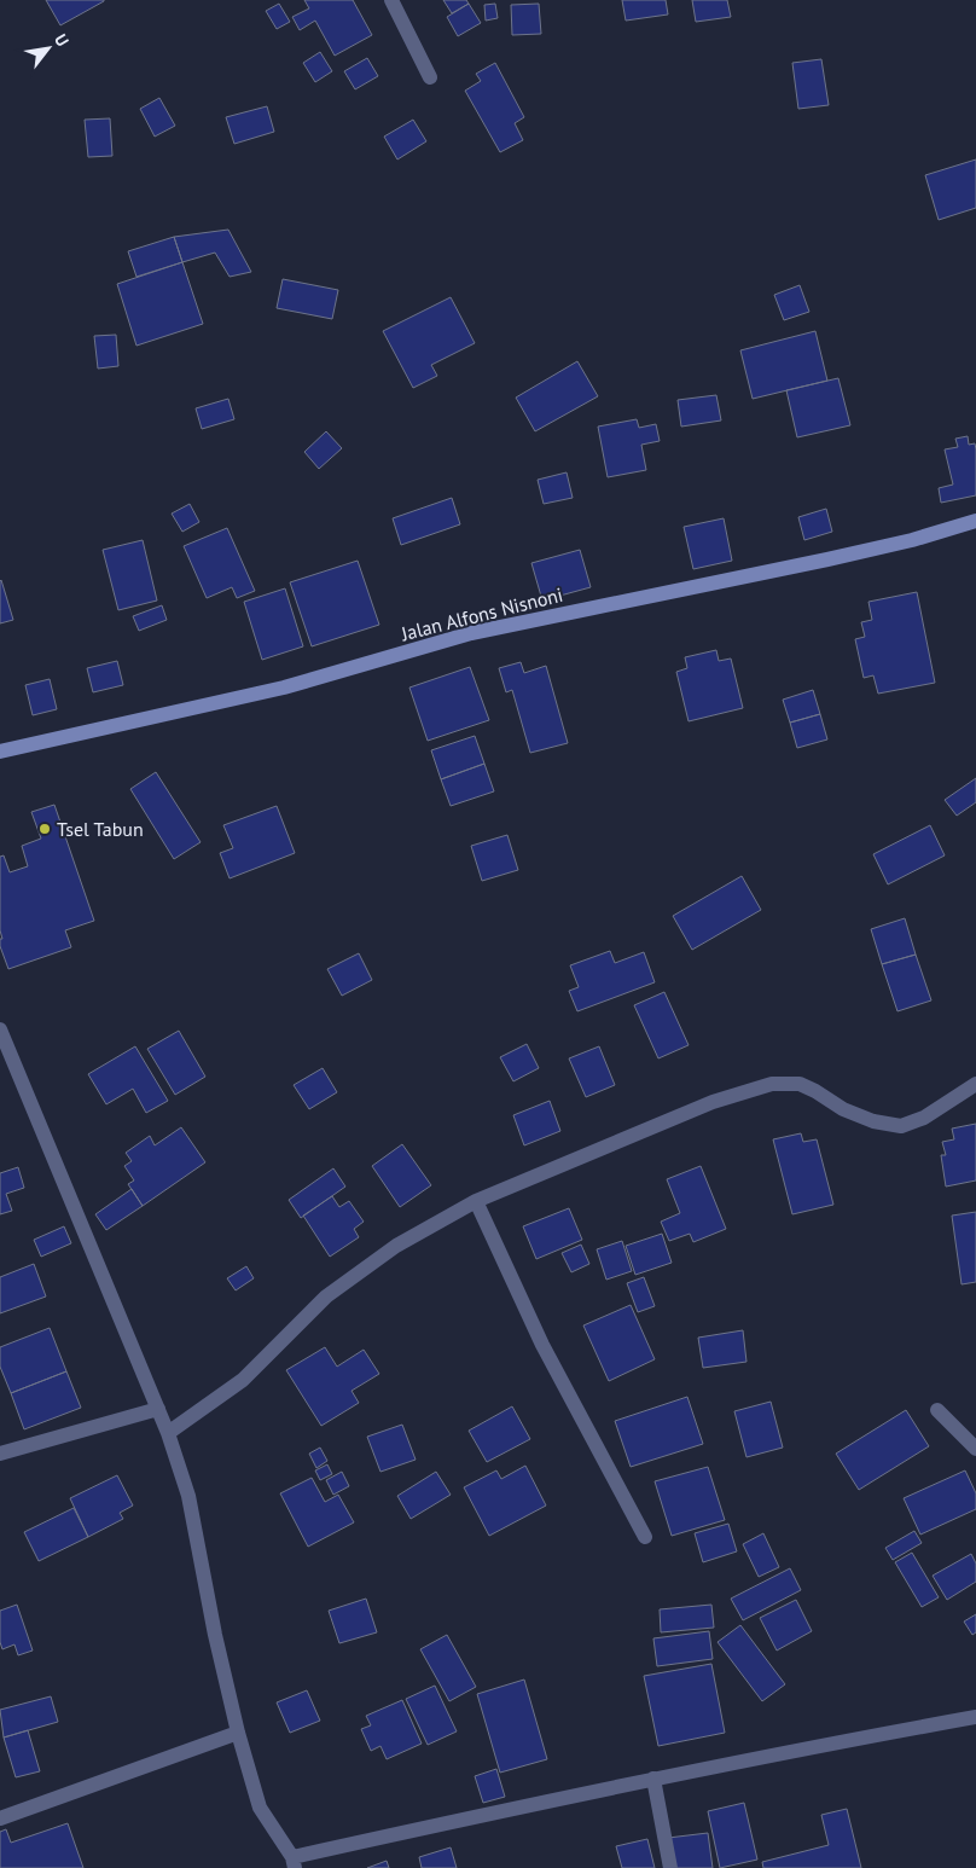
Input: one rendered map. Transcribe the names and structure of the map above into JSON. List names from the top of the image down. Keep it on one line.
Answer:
{"streets":{"main road":["Jalan Alfons Nisnoni"]},"places":["Tsel Tabun"],"north":"top right"}
